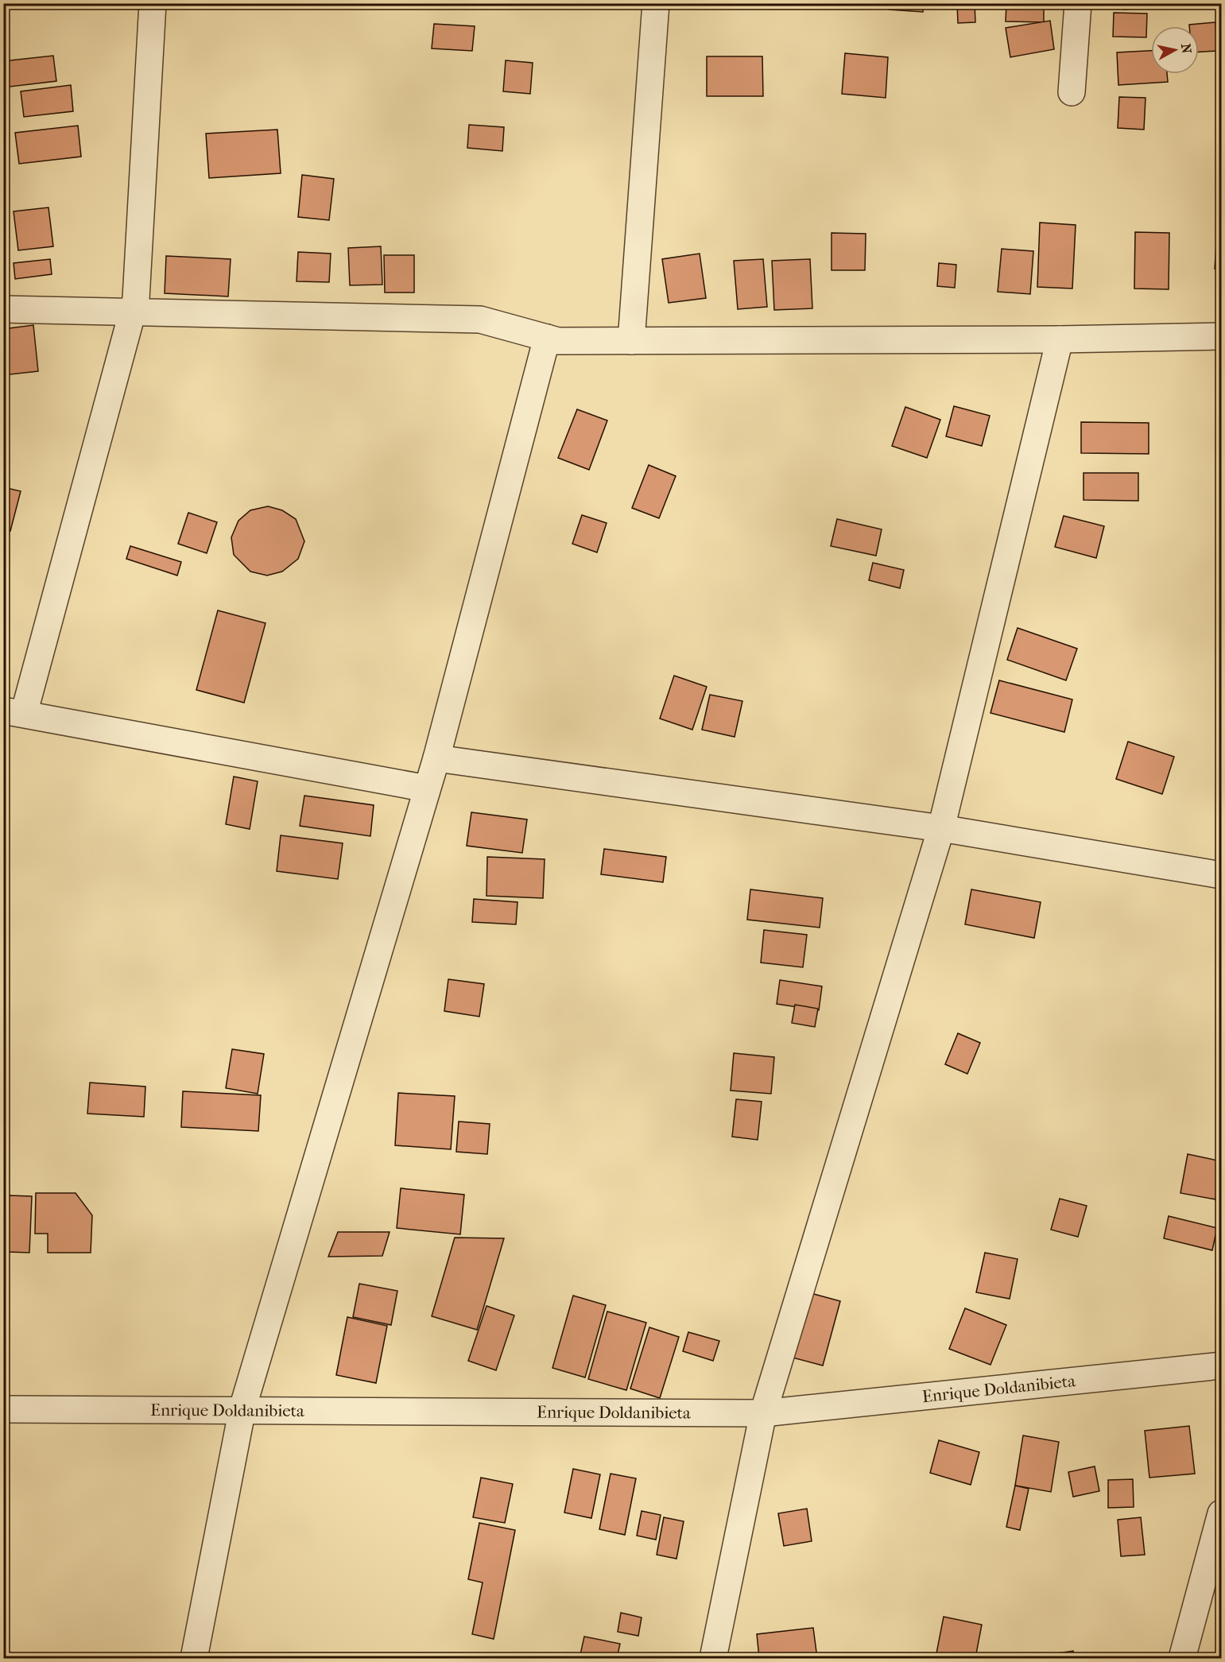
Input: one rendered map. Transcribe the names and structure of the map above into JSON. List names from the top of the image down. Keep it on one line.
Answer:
{"streets":{"street":["Enrique Doldanibieta"]},"north":"right"}
